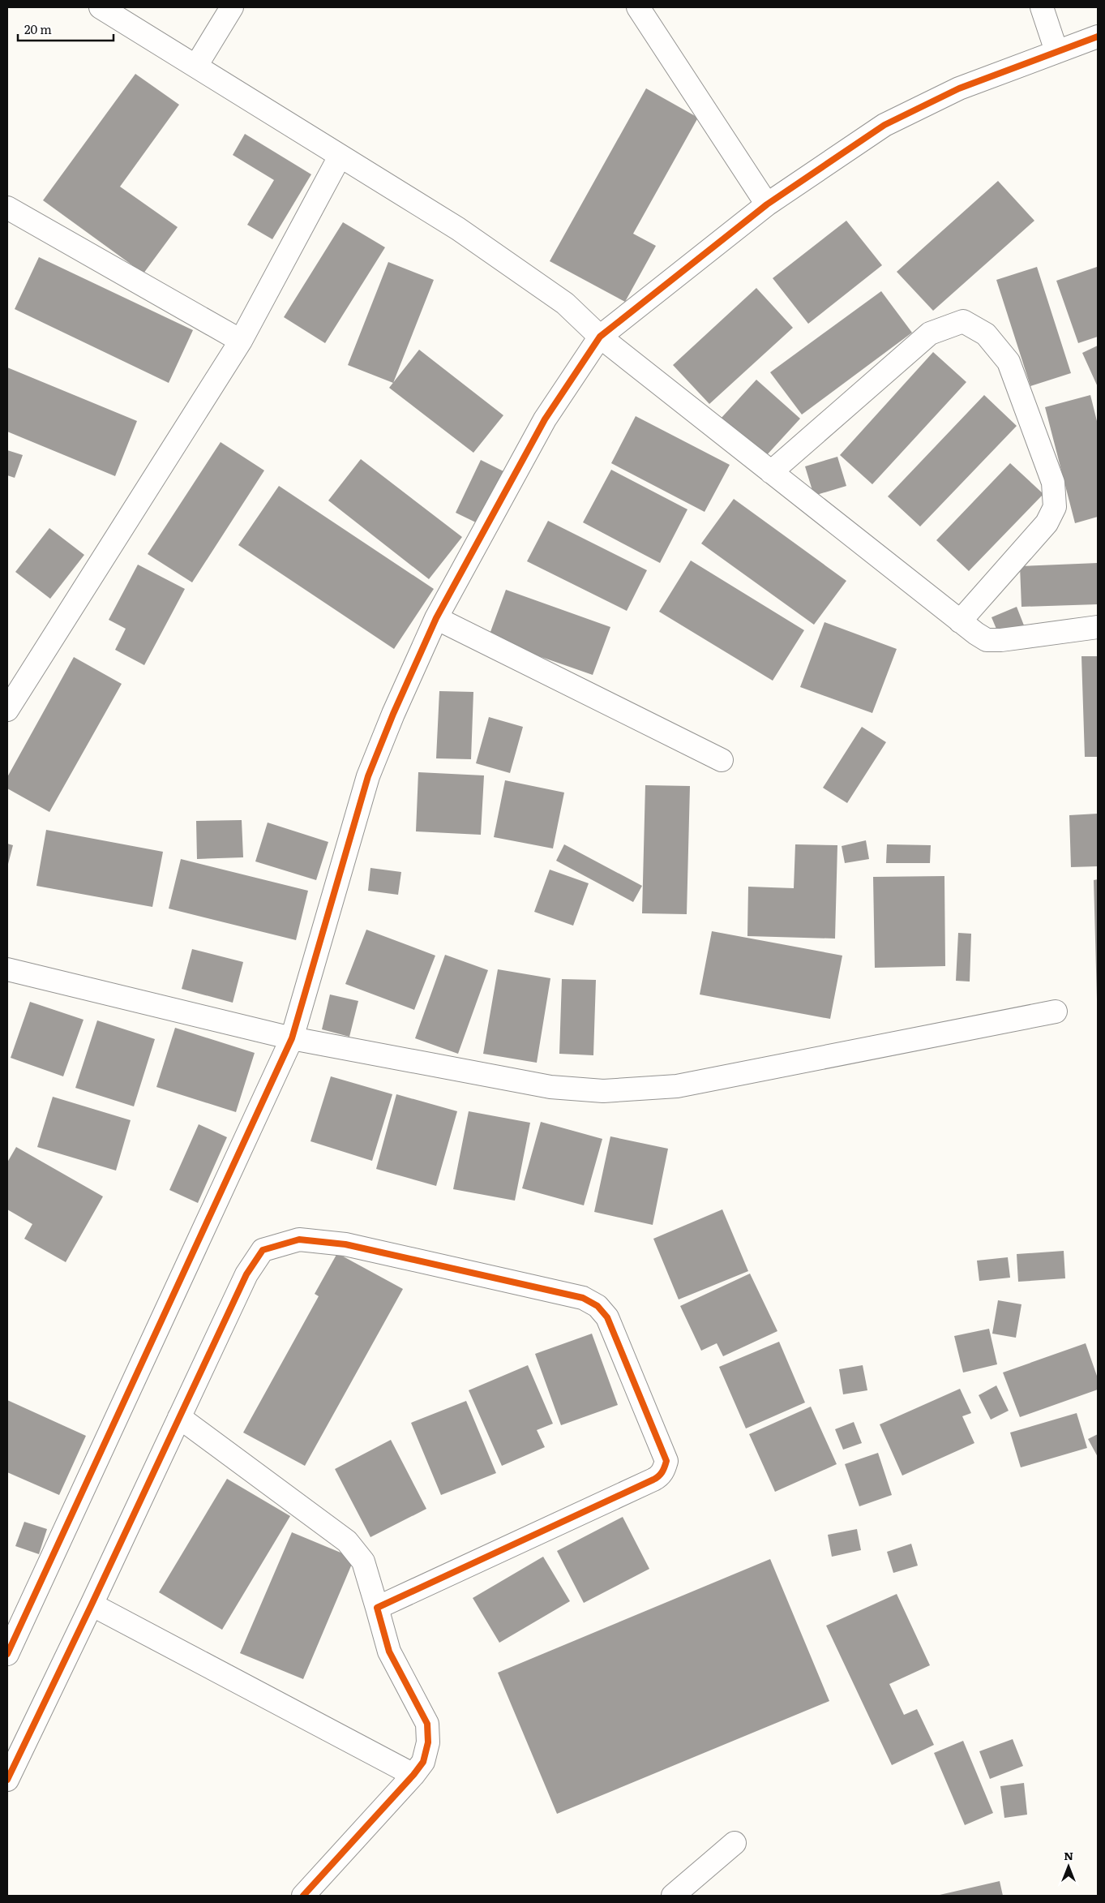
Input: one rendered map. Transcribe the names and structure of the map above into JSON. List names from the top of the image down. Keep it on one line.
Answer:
{"scale_bar":"20 m","north":"top"}
